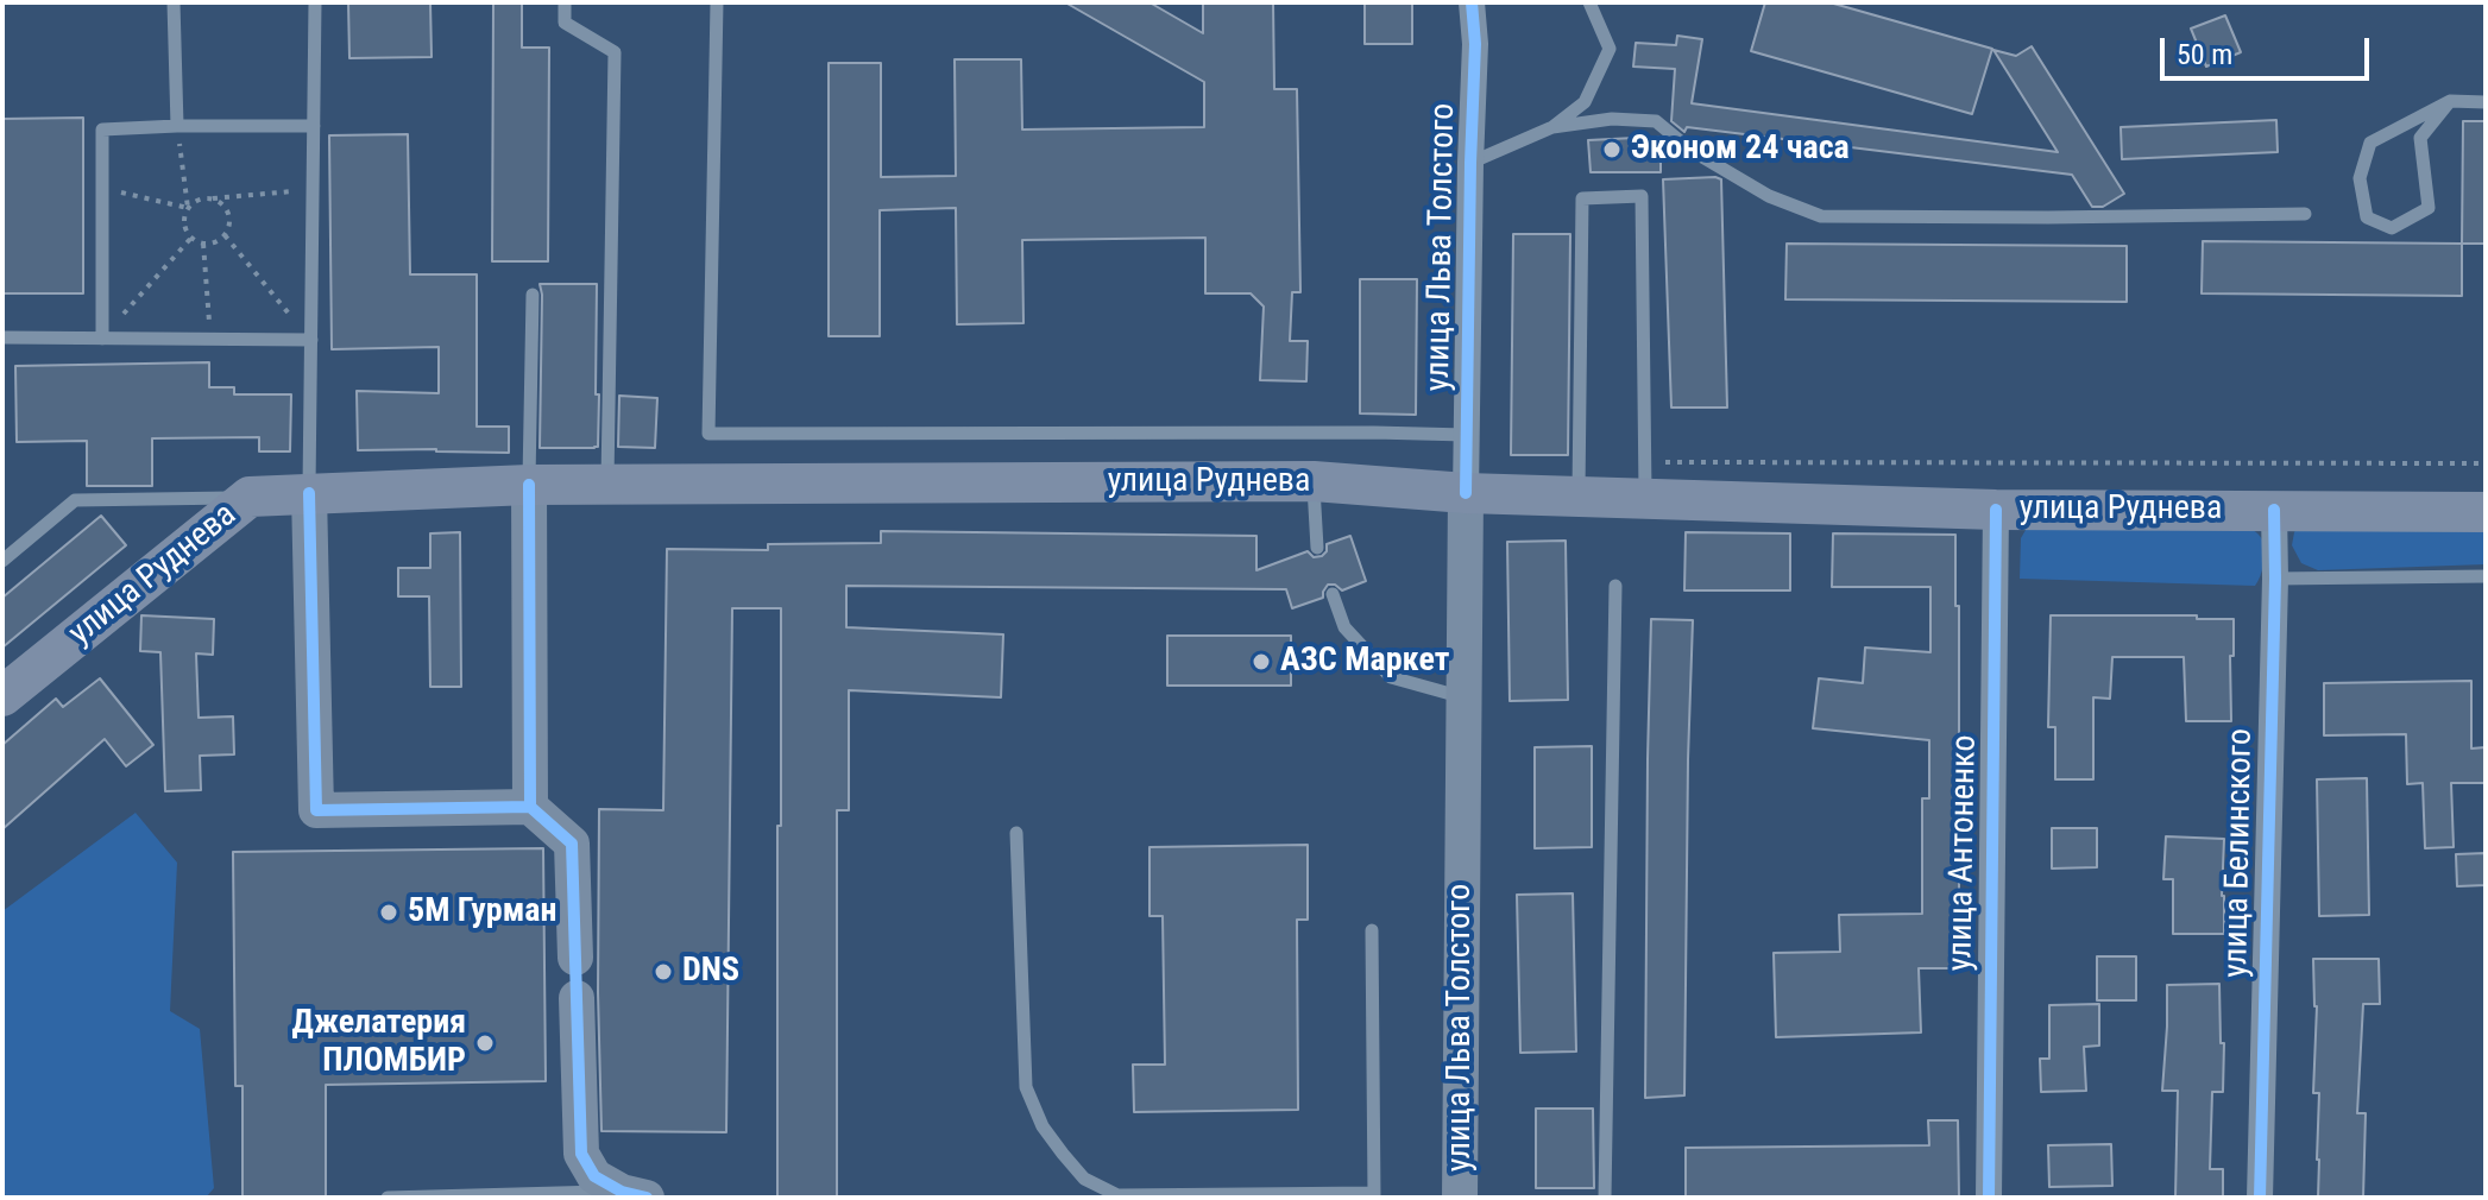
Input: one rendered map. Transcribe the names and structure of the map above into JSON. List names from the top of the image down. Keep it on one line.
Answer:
{"streets":{"main road":["улица Руднева"],"street":["улица Льва Толстого","улица Антоненко","улица Белинского"]},"crossings":[["улица Льва Толстого","улица Руднева"],["улица Руднева","улица Антоненко"],["улица Руднева","улица Белинского"]],"places":["Эконом 24 часа","АЗС Маркет","5М Гурман","DNS","Джелатерия ПЛОМБИР"],"scale_bar":"50 m"}
